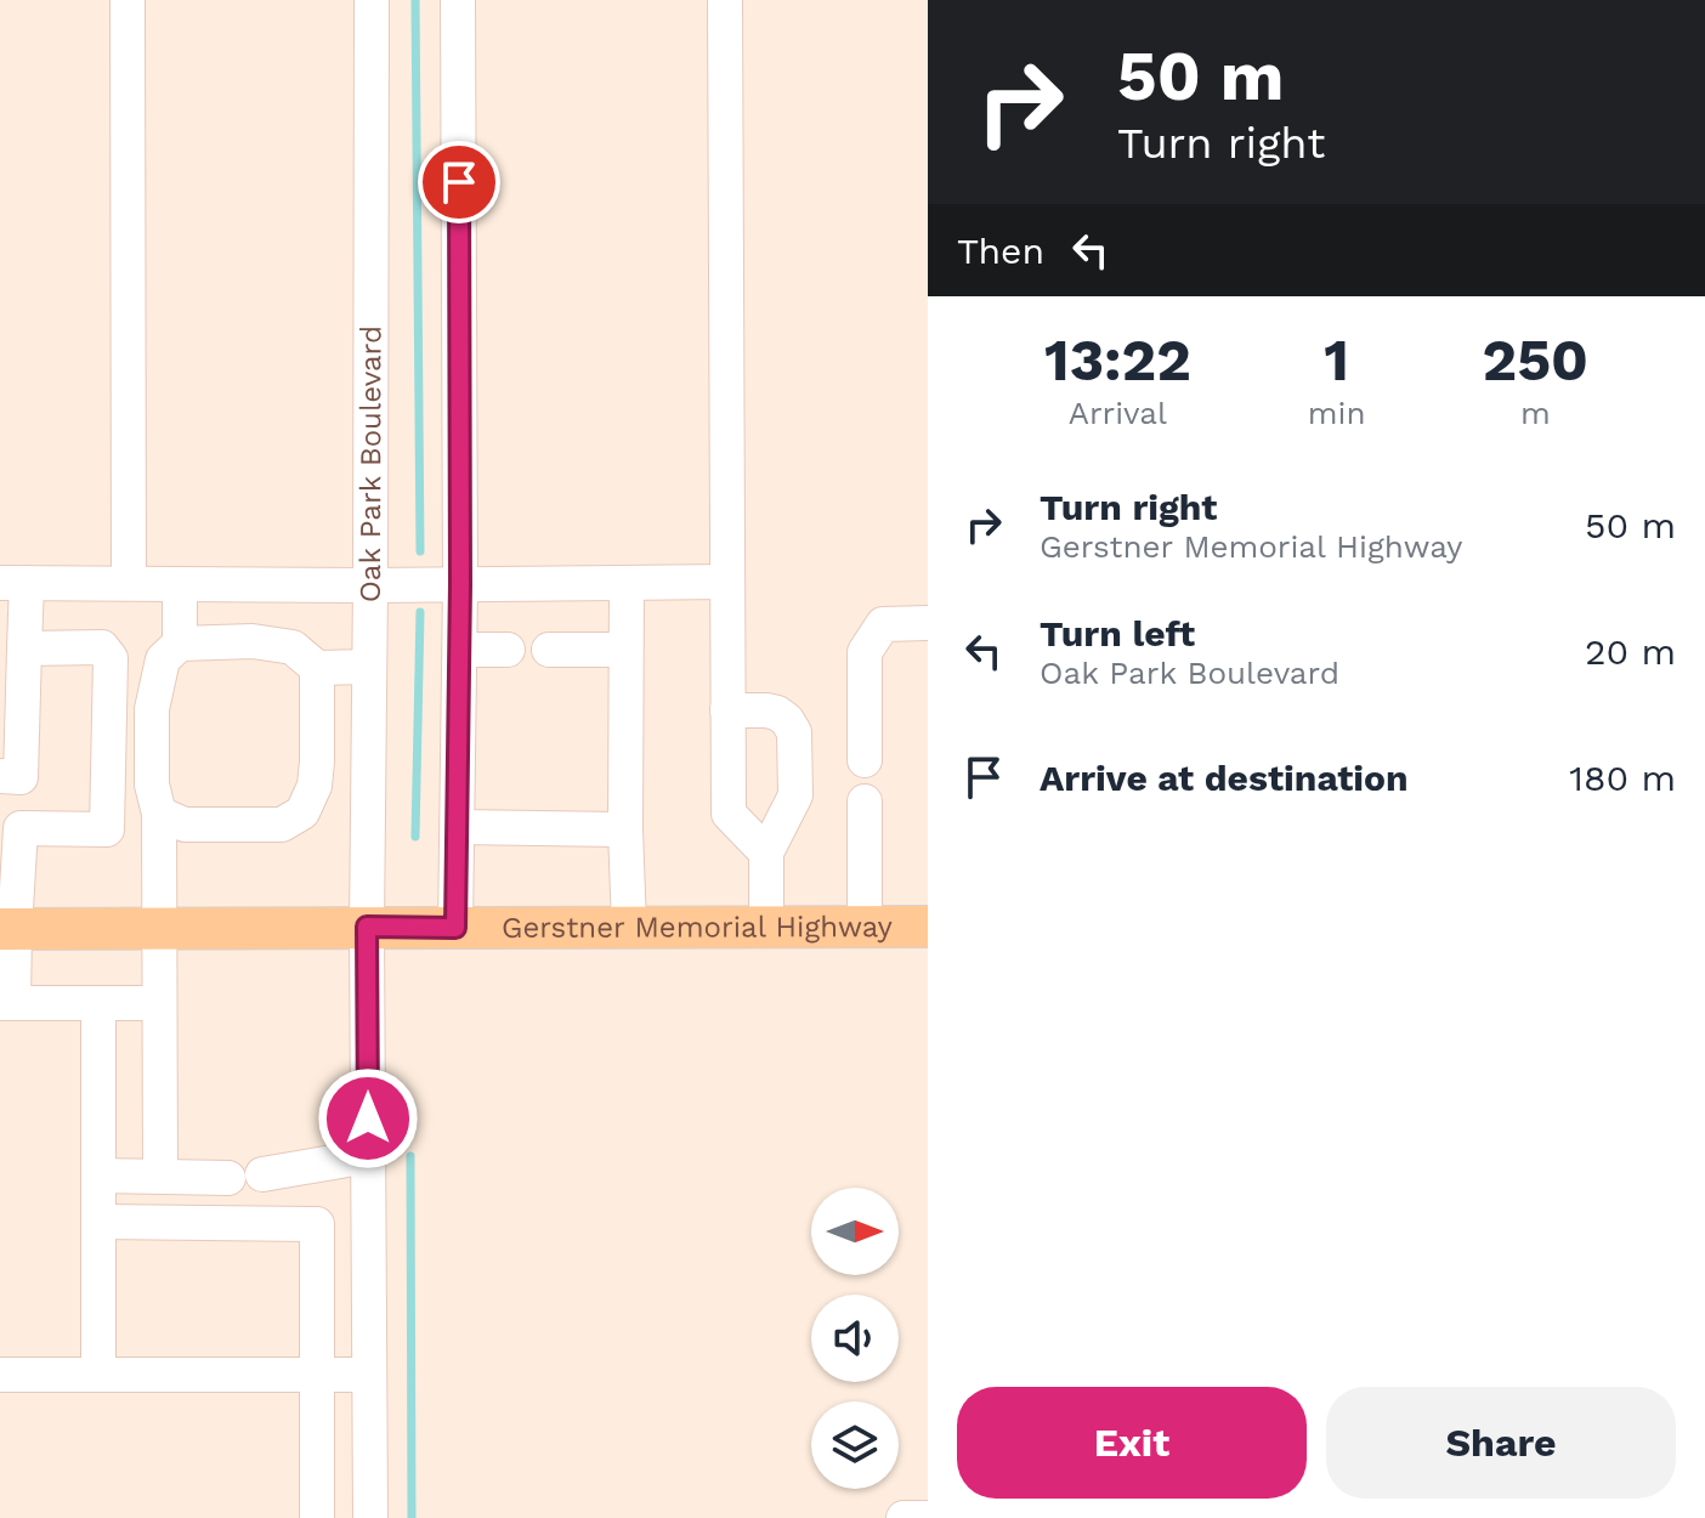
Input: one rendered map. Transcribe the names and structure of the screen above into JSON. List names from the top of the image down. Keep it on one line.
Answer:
{"streets":{"main road":["Gerstner Memorial Highway"],"street":["Oak Park Boulevard"]},"crossings":[["Oak Park Boulevard","Gerstner Memorial Highway"]],"north":"right","page":{"turn":["50 m","Turn right"],"then":"Then","eta":["13:22","Arrival","1","min","250","m"],"list":[{"name":"Turn right","note":"Gerstner Memorial Highway","value":"50 m"},{"name":"Turn left","note":"Oak Park Boulevard","value":"20 m"},{"name":"Arrive at destination","value":"180 m"}],"buttons":["Exit","Share"]}}
